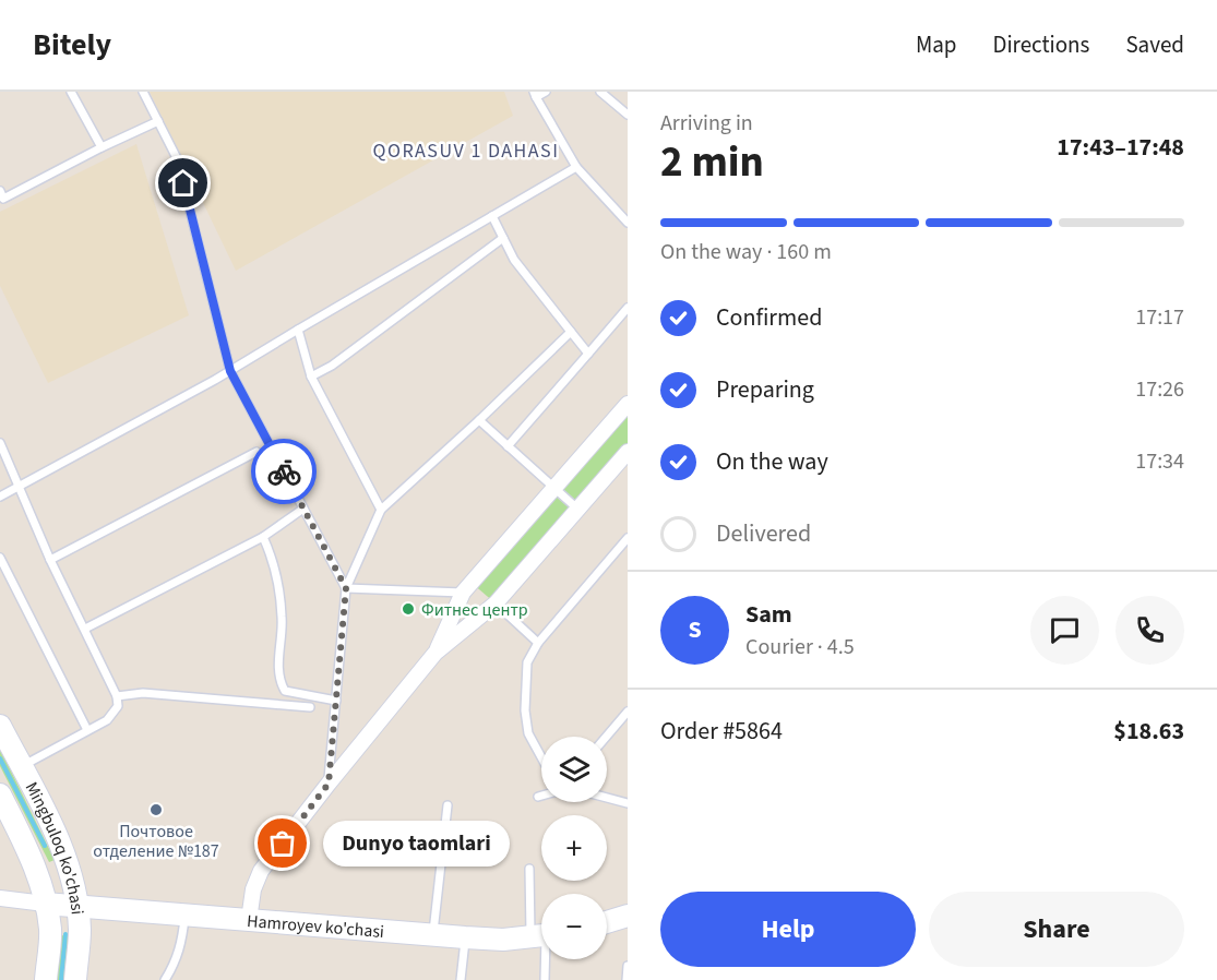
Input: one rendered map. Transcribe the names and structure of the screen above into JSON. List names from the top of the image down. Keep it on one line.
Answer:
{"streets":{"main road":["Mingbuloq ko'chasi","Hamroyev ko'chasi"]},"crossings":[["Mingbuloq ko'chasi","Hamroyev ko'chasi"]],"districts":["QORASUV 1 DAHASI"],"places":["Фитнес центр","Почтовое отделение №187","Dunyo taomlari"],"page":{"header":"Bitely","nav":["Map","Directions","Saved"],"heading":["2 min","Arriving in","17:43–17:48"],"panel":["Sam","Courier · 4.5","Order #5864","$18.63"],"bar":"On the way · 160 m","list":[["Confirmed","17:17"],["Preparing","17:26"],["On the way","17:34"],"Delivered"],"round":"S","map_buttons":["+","−"],"bubble":"Dunyo taomlari","buttons":["Help","Share"]}}
